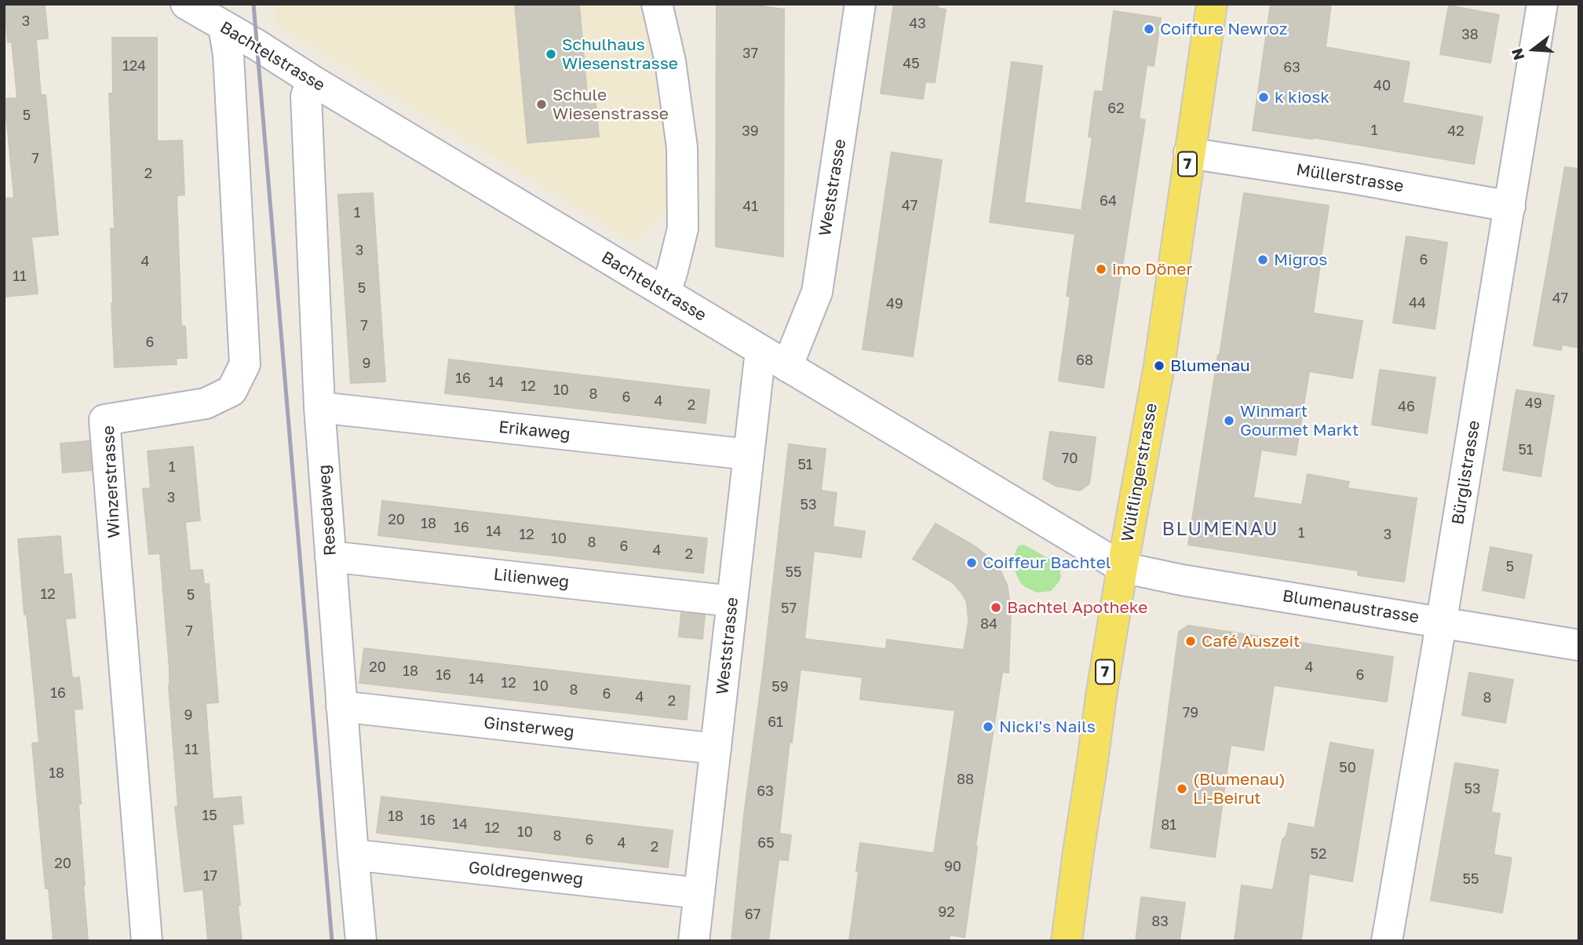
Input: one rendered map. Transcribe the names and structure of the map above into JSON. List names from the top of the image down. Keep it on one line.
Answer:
{"streets":{"main road":["7","Wülflingerstrasse"],"street":["Bachtelstrasse","Müllerstrasse","Weststrasse","Erikaweg","Bürglistrasse","Winzerstrasse","Resedaweg","Lilienweg","Blumenaustrasse","Ginsterweg","Goldregenweg"]},"crossings":[["Bachtelstrasse","Weststrasse"],["Bachtelstrasse","Wülflingerstrasse"],["Bachtelstrasse","Winzerstrasse"],["Bachtelstrasse","Resedaweg"],["Bachtelstrasse","Blumenaustrasse"],["Müllerstrasse","Wülflingerstrasse"],["Müllerstrasse","Bürglistrasse"],["Weststrasse","Erikaweg"],["Weststrasse","Lilienweg"],["Weststrasse","Ginsterweg"],["Weststrasse","Goldregenweg"],["Erikaweg","Resedaweg"],["Wülflingerstrasse","Blumenaustrasse"],["Bürglistrasse","Blumenaustrasse"],["Resedaweg","Lilienweg"],["Resedaweg","Ginsterweg"],["Resedaweg","Goldregenweg"]],"districts":["BLUMENAU"],"places":["Coiffure Newroz","Schulhaus Wiesenstrasse","k kiosk","Schule Wiesenstrasse","Migros","imo Döner","Blumenau","Winmart Gourmet Markt","Coiffeur Bachtel","Bachtel Apotheke","Café Auszeit","Nicki's Nails","(Blumenau) Li-Beirut"],"house_numbers":["3","43","38","37","45","124","63","40","62","5","1","39","42","7","2","64","47","41","1","3","6","4","11","5","47","44","49","7","6","68","9","16","14","12","10","8","6","4","49","2","46","51","70","51","1","3","53","20","18","16","14","1","12","3","10","8","6","4","2","5","55","12","5","57","84","7","20","4","18","16","6","14","12","10","59","8","16","6","4","8","2","79","9","61","11","50","18","88","53","63","15","18","16","14","81","12","10","8","6","4","65","2","52","20","90","17","55","92","67","83"],"north":"left"}
